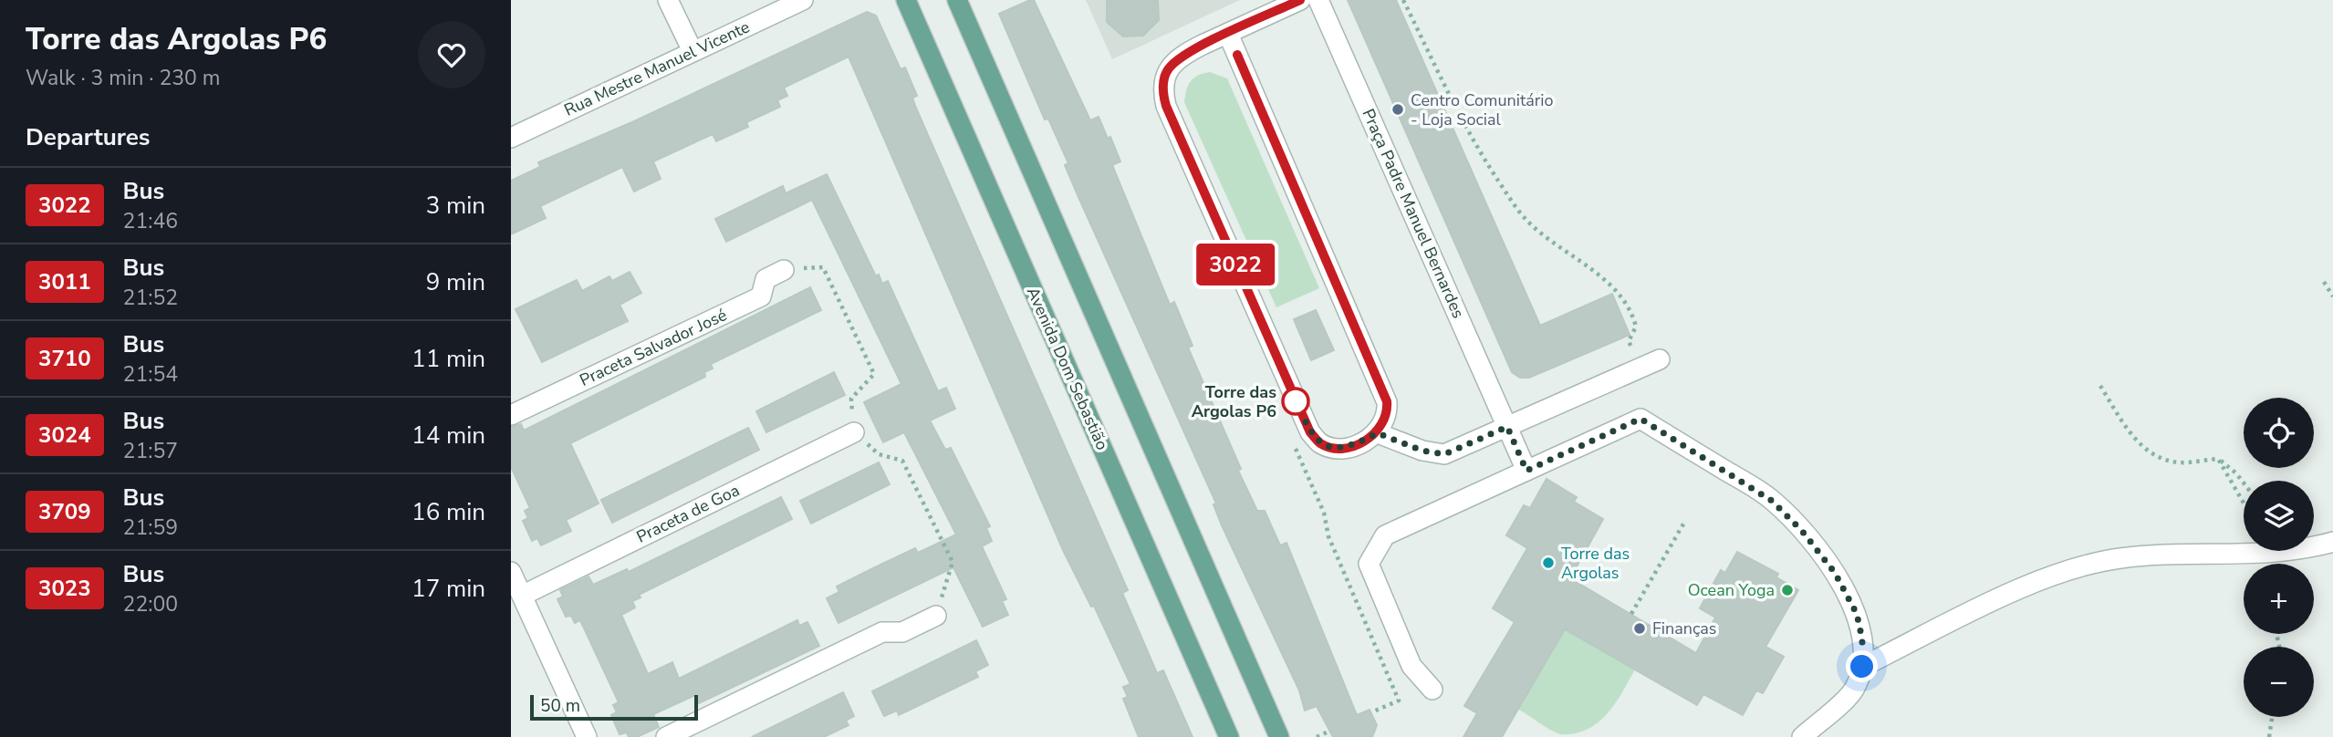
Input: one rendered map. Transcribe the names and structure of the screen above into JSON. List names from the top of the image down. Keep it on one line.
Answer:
{"streets":{"main road":["Avenida Dom Sebastião"],"street":["Rua Mestre Manuel Vicente","Praça Padre Manuel Bernardes","Praceta Salvador José","Praceta de Goa"]},"places":["Centro Comunitário - Loja Social","Torre das Argolas P6","Torre das Argolas","Ocean Yoga","Finanças"],"lines":["bus line 3022"],"scale_bar":"50 m","page":{"heading":[["Torre das Argolas P6","Walk · 3 min · 230 m"],"Departures"],"on_map":"3022","list":[{"mark":"3022","name":"Bus","note":"21:46","value":"3 min"},{"mark":"3011","name":"Bus","note":"21:52","value":"9 min"},{"mark":"3710","name":"Bus","note":"21:54","value":"11 min"},{"mark":"3024","name":"Bus","note":"21:57","value":"14 min"},{"mark":"3709","name":"Bus","note":"21:59","value":"16 min"},{"mark":"3023","name":"Bus","note":"22:00","value":"17 min"}],"map_buttons":["+","−"],"scale":"50 m"}}
